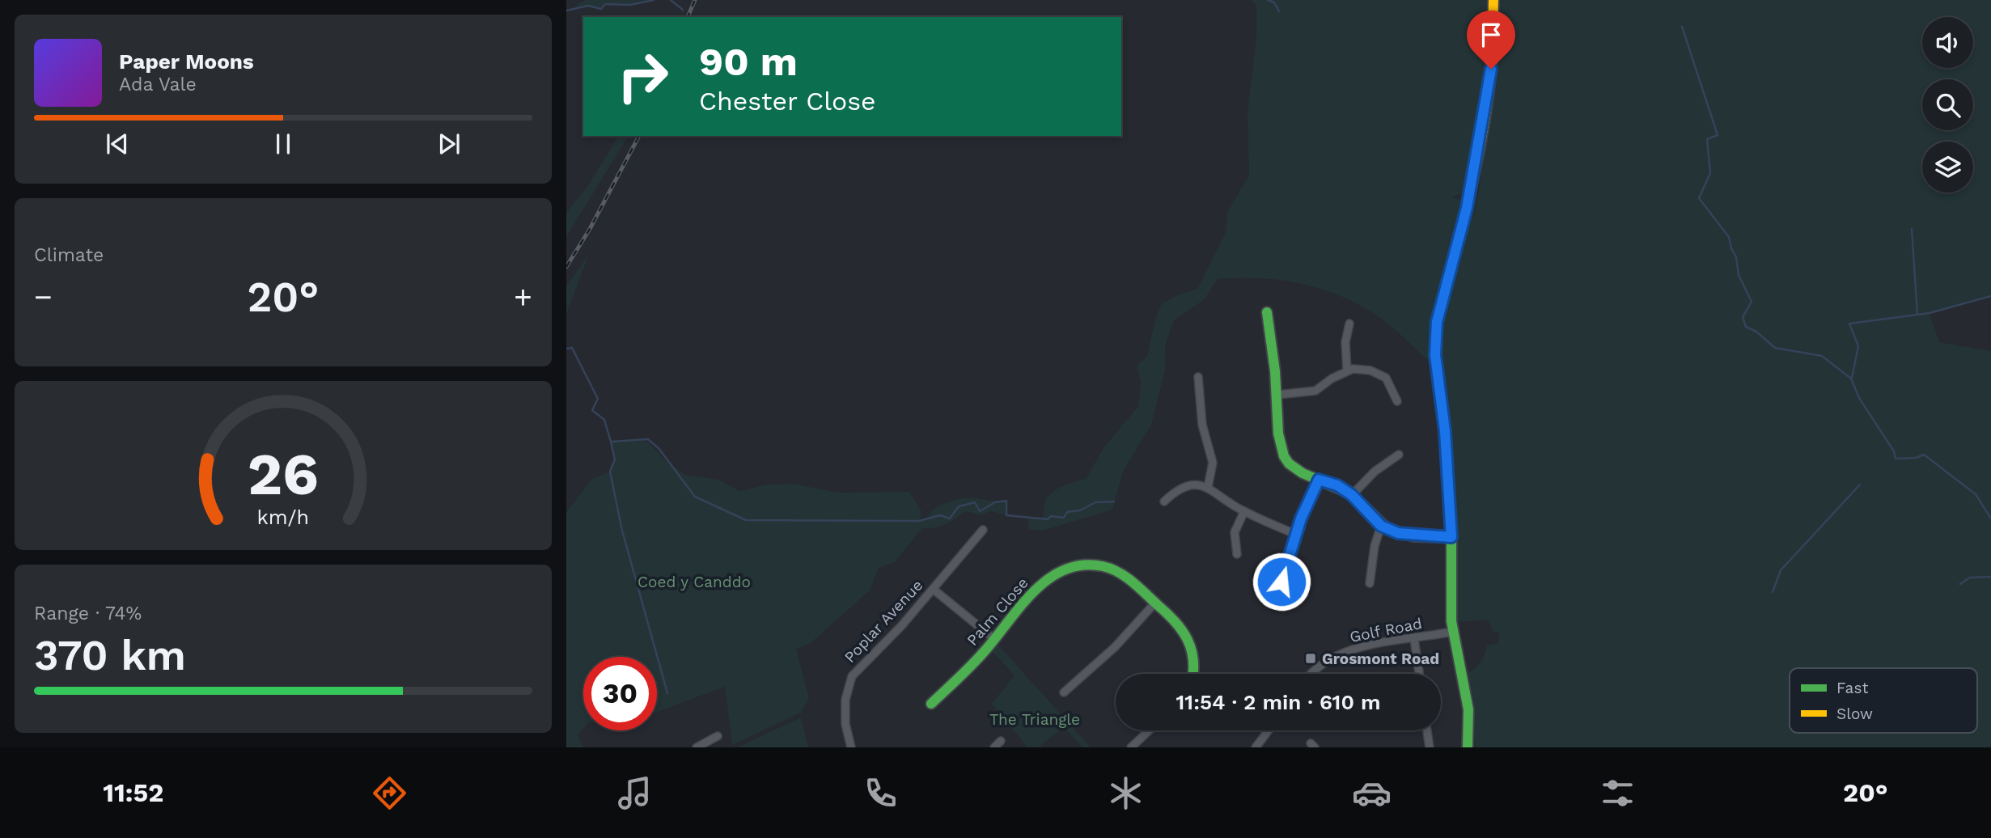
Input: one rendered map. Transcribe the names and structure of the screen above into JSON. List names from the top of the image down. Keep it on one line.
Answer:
{"streets":{"street":["Palm Close","Poplar Avenue","Golf Road"]},"parks":["Coed y Canddo","The Triangle"],"places":{"transit":["Grosmont Road"]},"legend":["Fast","Slow"],"page":{"turn":["90 m","Chester Close"],"song":["Paper Moons","Ada Vale"],"tile":["Climate",["Range · 74%","370 km"]],"heat":["−","20°","+"],"limit":"30","trip":"11:54 · 2 min · 610 m","tabs":["11:52","20°"],"gauge":["26","km/h"]}}
